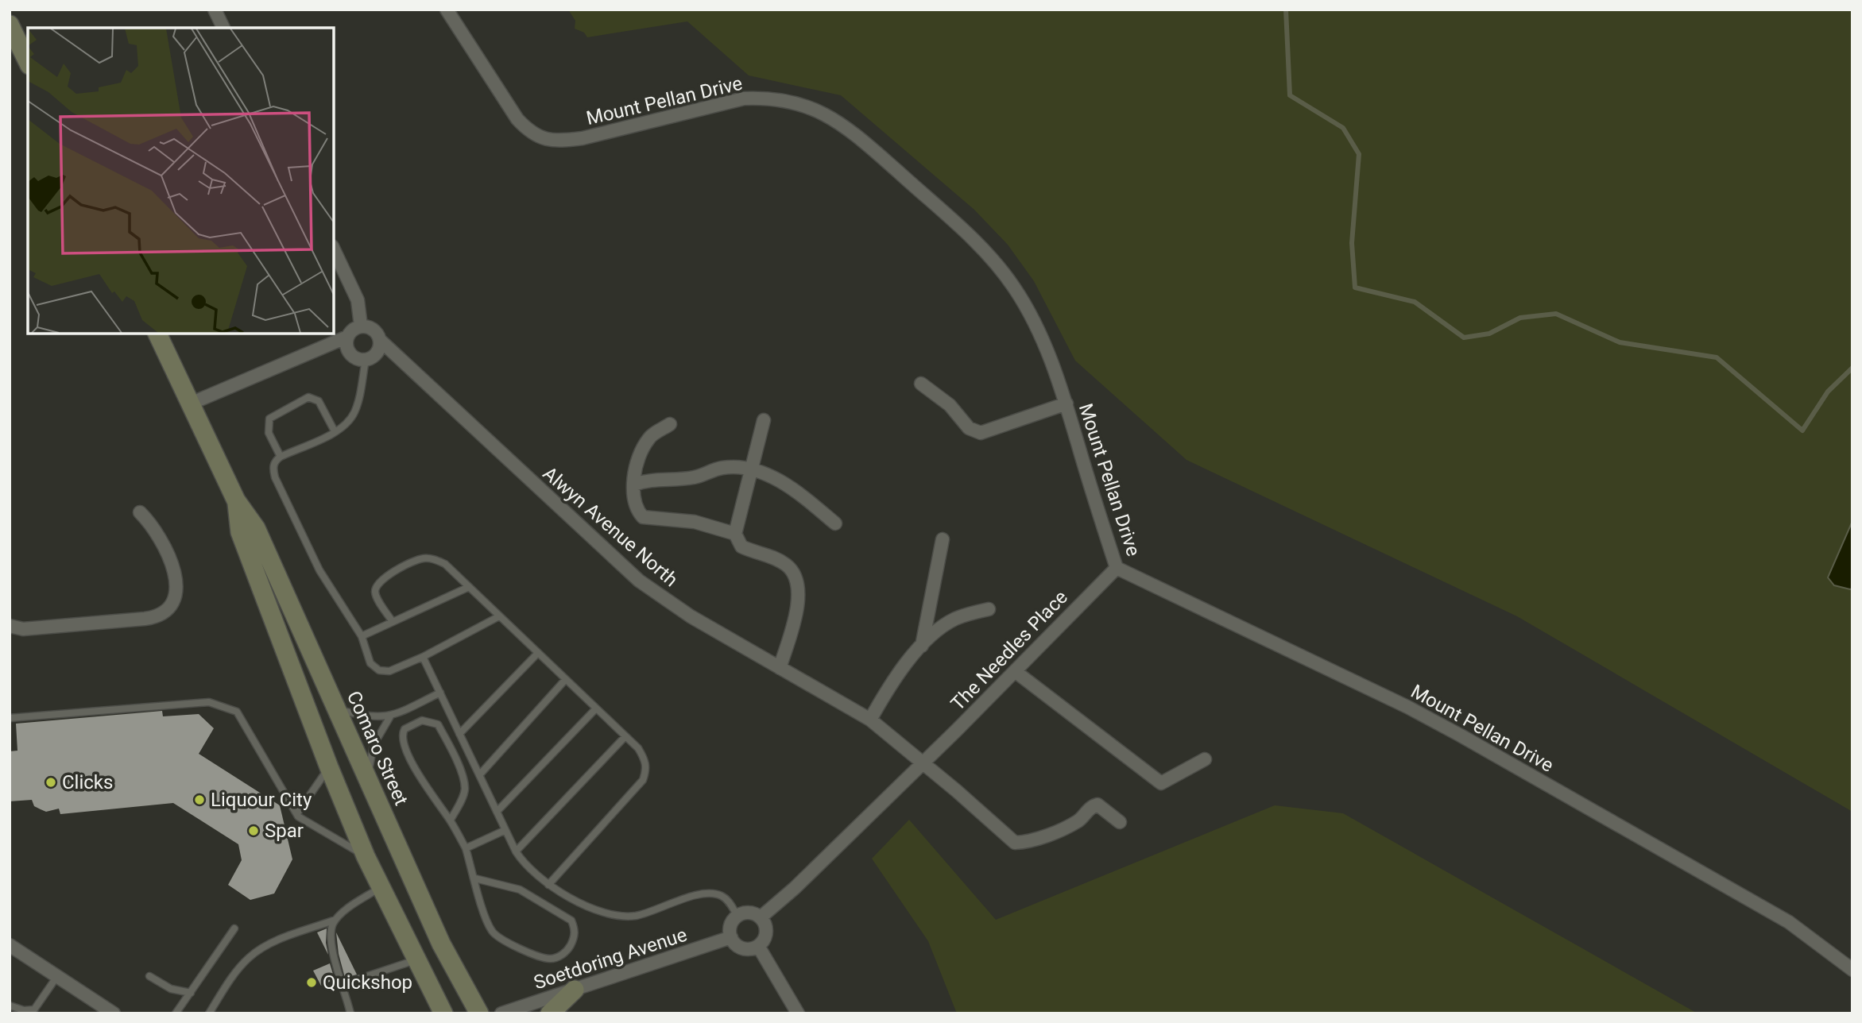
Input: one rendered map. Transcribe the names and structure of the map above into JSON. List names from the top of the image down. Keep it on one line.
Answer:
{"streets":{"street":["Mount Pellan Drive","Alwyn Avenue North","The Needles Place","Comaro Street","Soetdoring Avenue"]},"crossings":[["Mount Pellan Drive","The Needles Place"],["Alwyn Avenue North","The Needles Place"]],"places":["Clicks","Liquour City","Spar","Quickshop"]}
